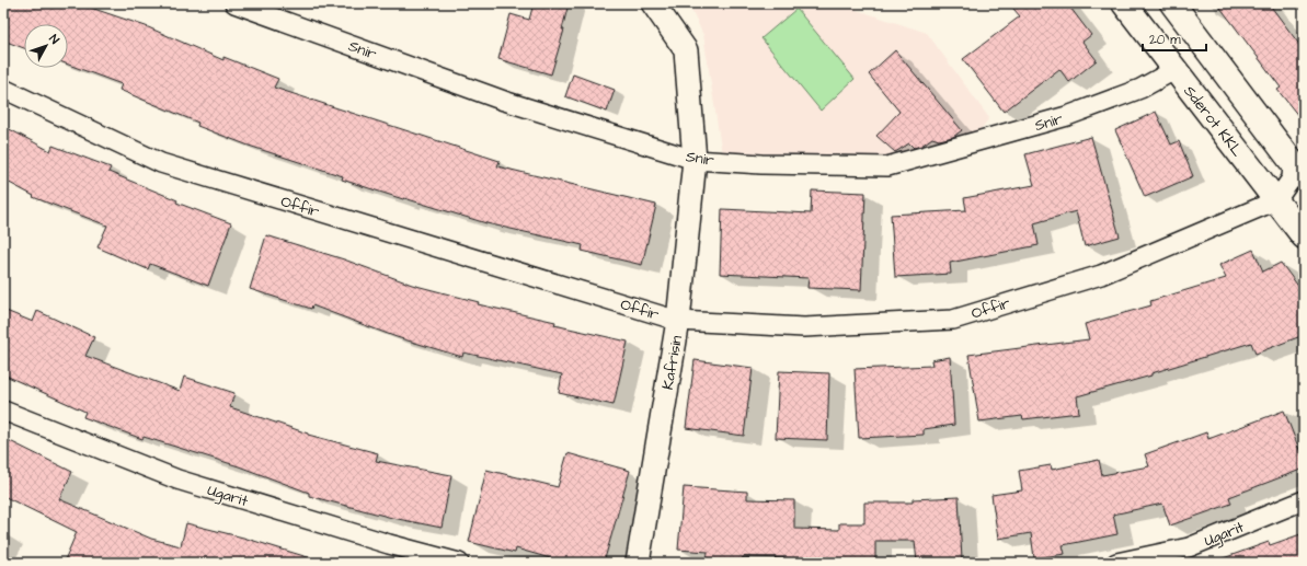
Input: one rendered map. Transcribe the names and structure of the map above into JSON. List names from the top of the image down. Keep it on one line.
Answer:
{"streets":{"main road":["Sderot KKL"],"street":["Snir","Offir","Kafrisin","Ugarit"]},"crossings":[["Snir","Sderot KKL"],["Snir","Kafrisin"],["Sderot KKL","Offir"],["Offir","Kafrisin"]],"scale_bar":"20 m","north":"top right"}
